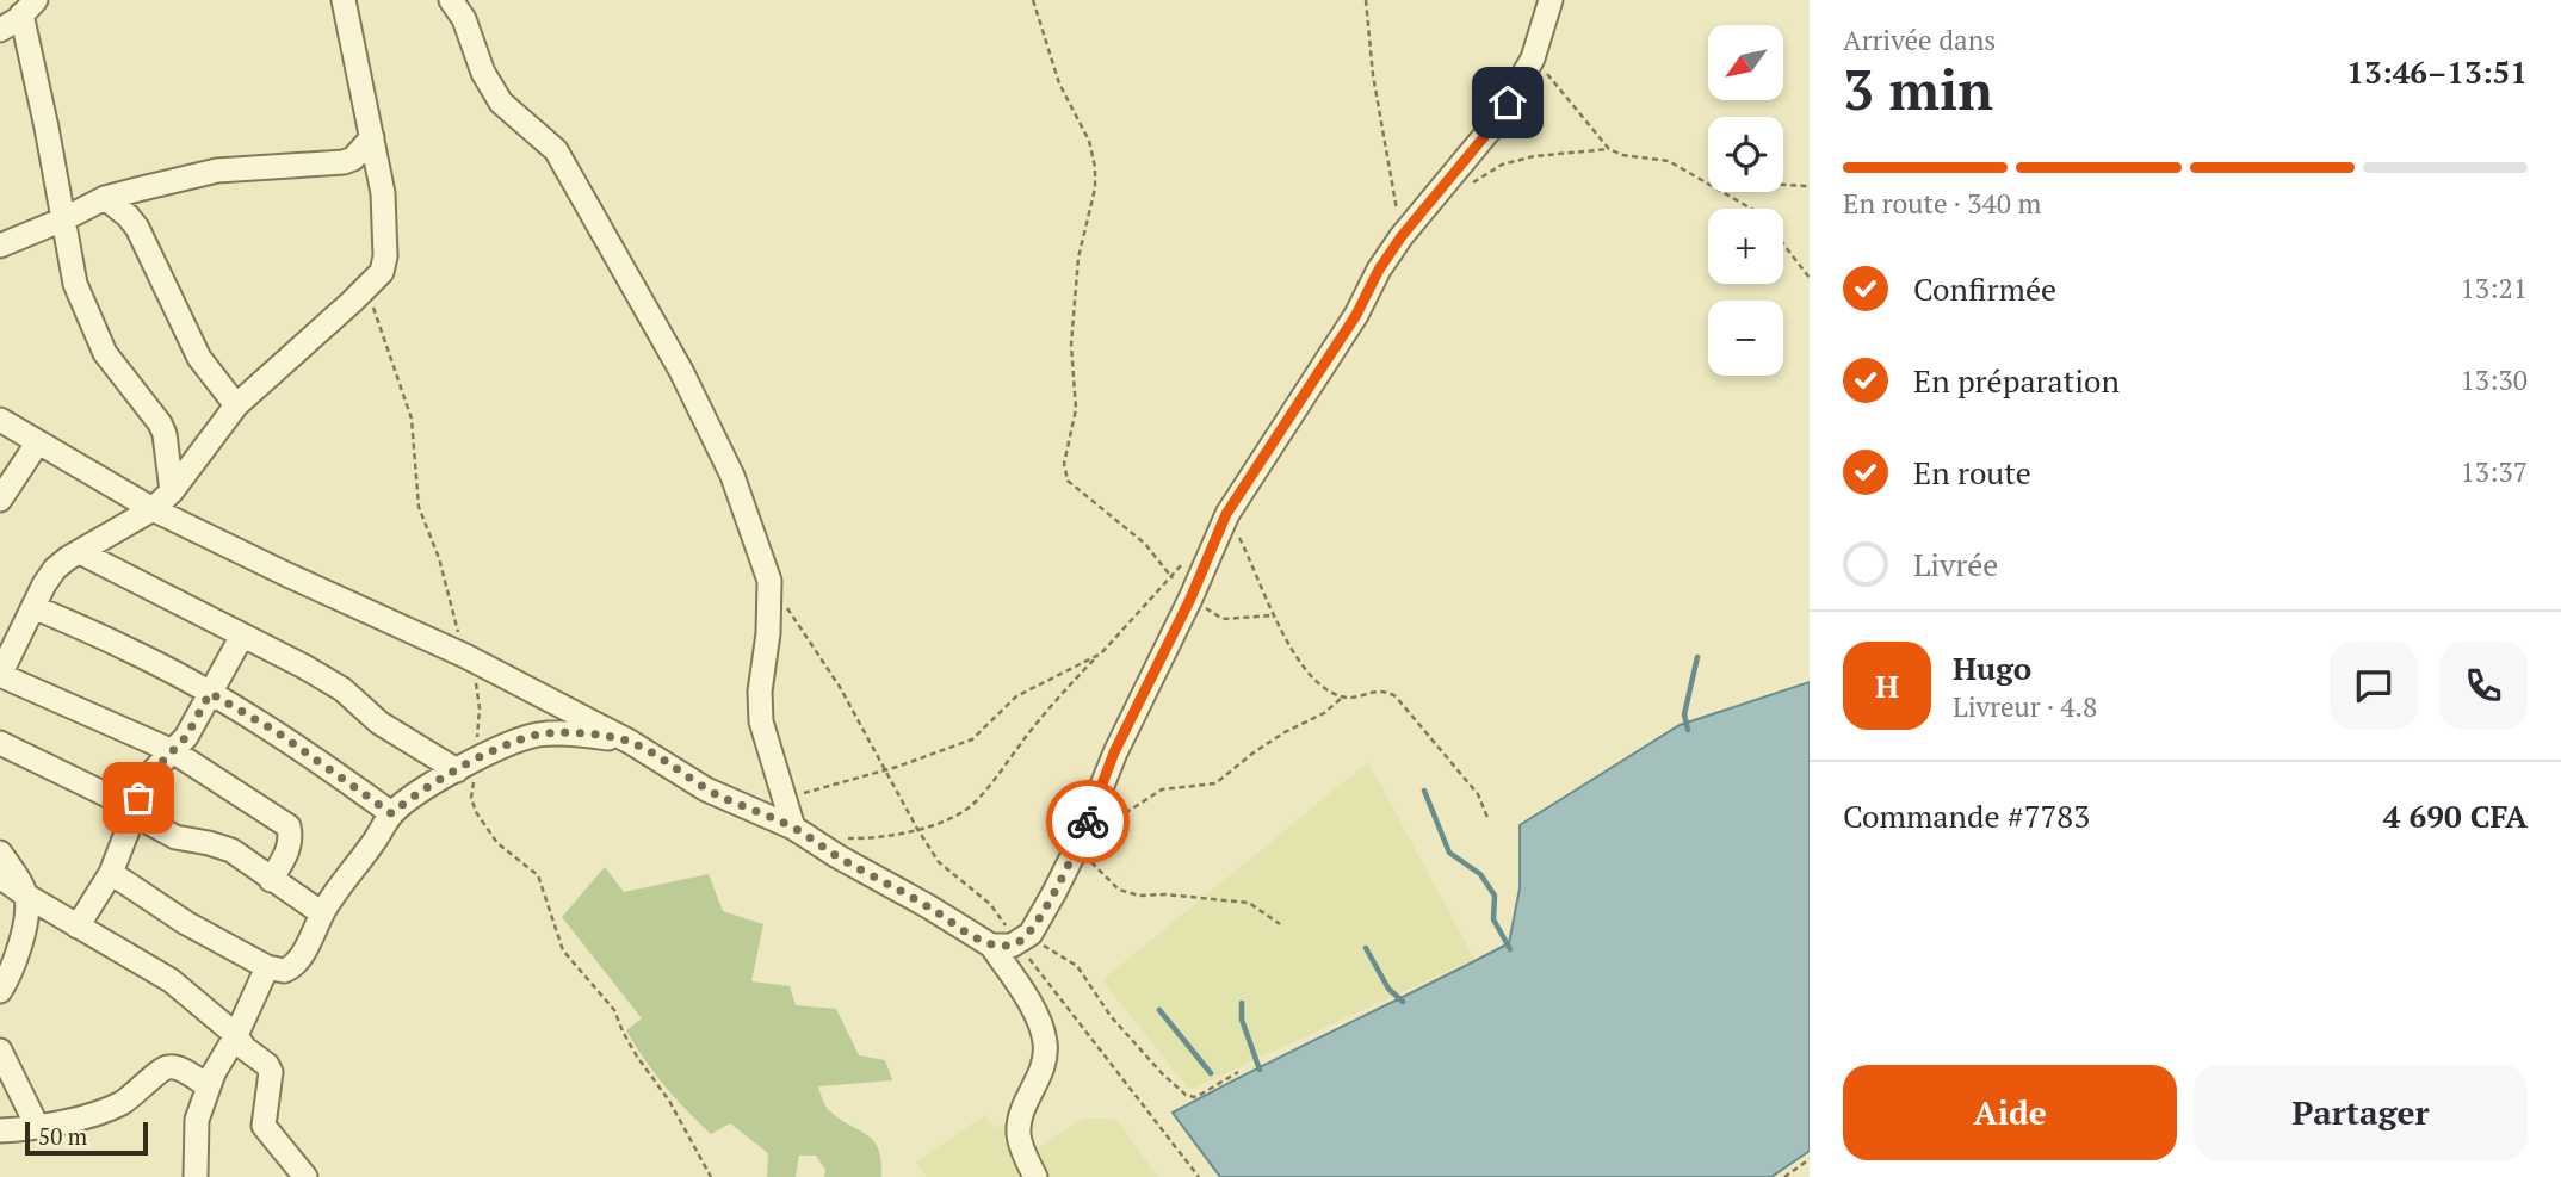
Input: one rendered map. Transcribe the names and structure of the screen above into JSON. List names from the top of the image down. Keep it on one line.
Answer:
{"scale_bar":"50 m","north":"bottom left","page":{"heading":["3 min","Arrivée dans","13:46–13:51"],"panel":["Hugo","Livreur · 4.8","Commande #7783","4 690 CFA"],"map_buttons":["+","−"],"bar":"En route · 340 m","list":[["Confirmée","13:21"],["En préparation","13:30"],["En route","13:37"],"Livrée"],"round":"H","buttons":["Aide","Partager"],"scale":"50 m"}}
